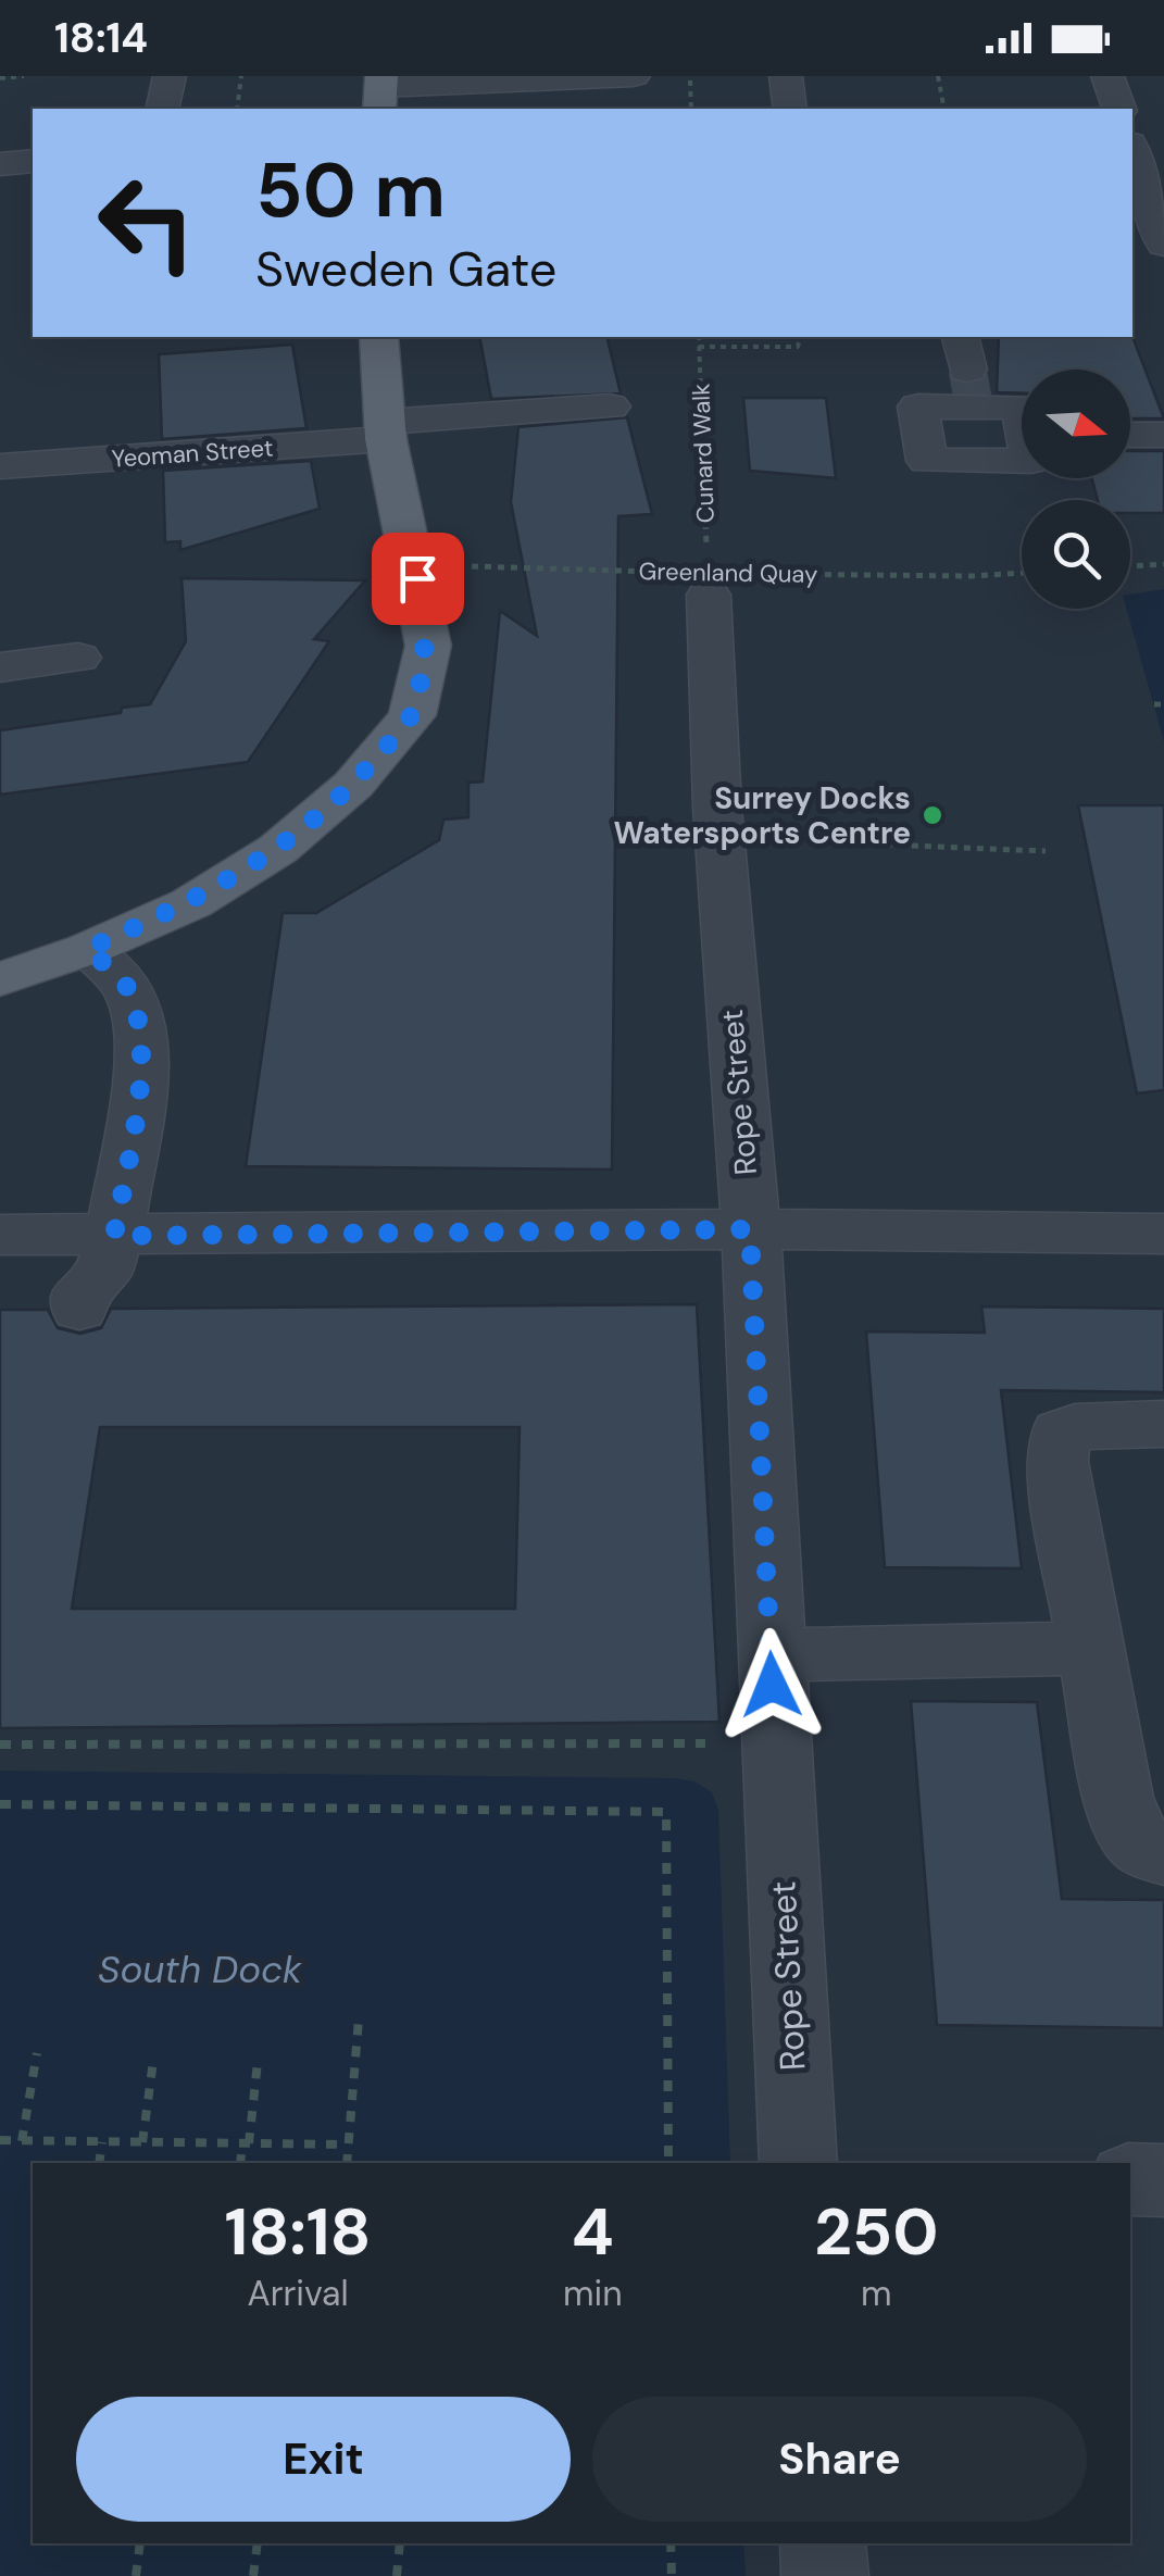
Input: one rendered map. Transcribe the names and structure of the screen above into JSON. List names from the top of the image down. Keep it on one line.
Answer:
{"streets":{"street":["Yeoman Street","Rope Street"],"path":["Cunard Walk","Greenland Quay"]},"crossings":[["Cunard Walk","Greenland Quay"],["Cunard Walk","Rope Street"],["Greenland Quay","Rope Street"]],"water":["South Dock"],"places":["Surrey Docks Watersports Centre"],"north":"right","page":{"status":"18:14","turn":["50 m","Sweden Gate"],"eta":["18:18","Arrival","4","min","250","m"],"buttons":["Exit","Share"]}}
